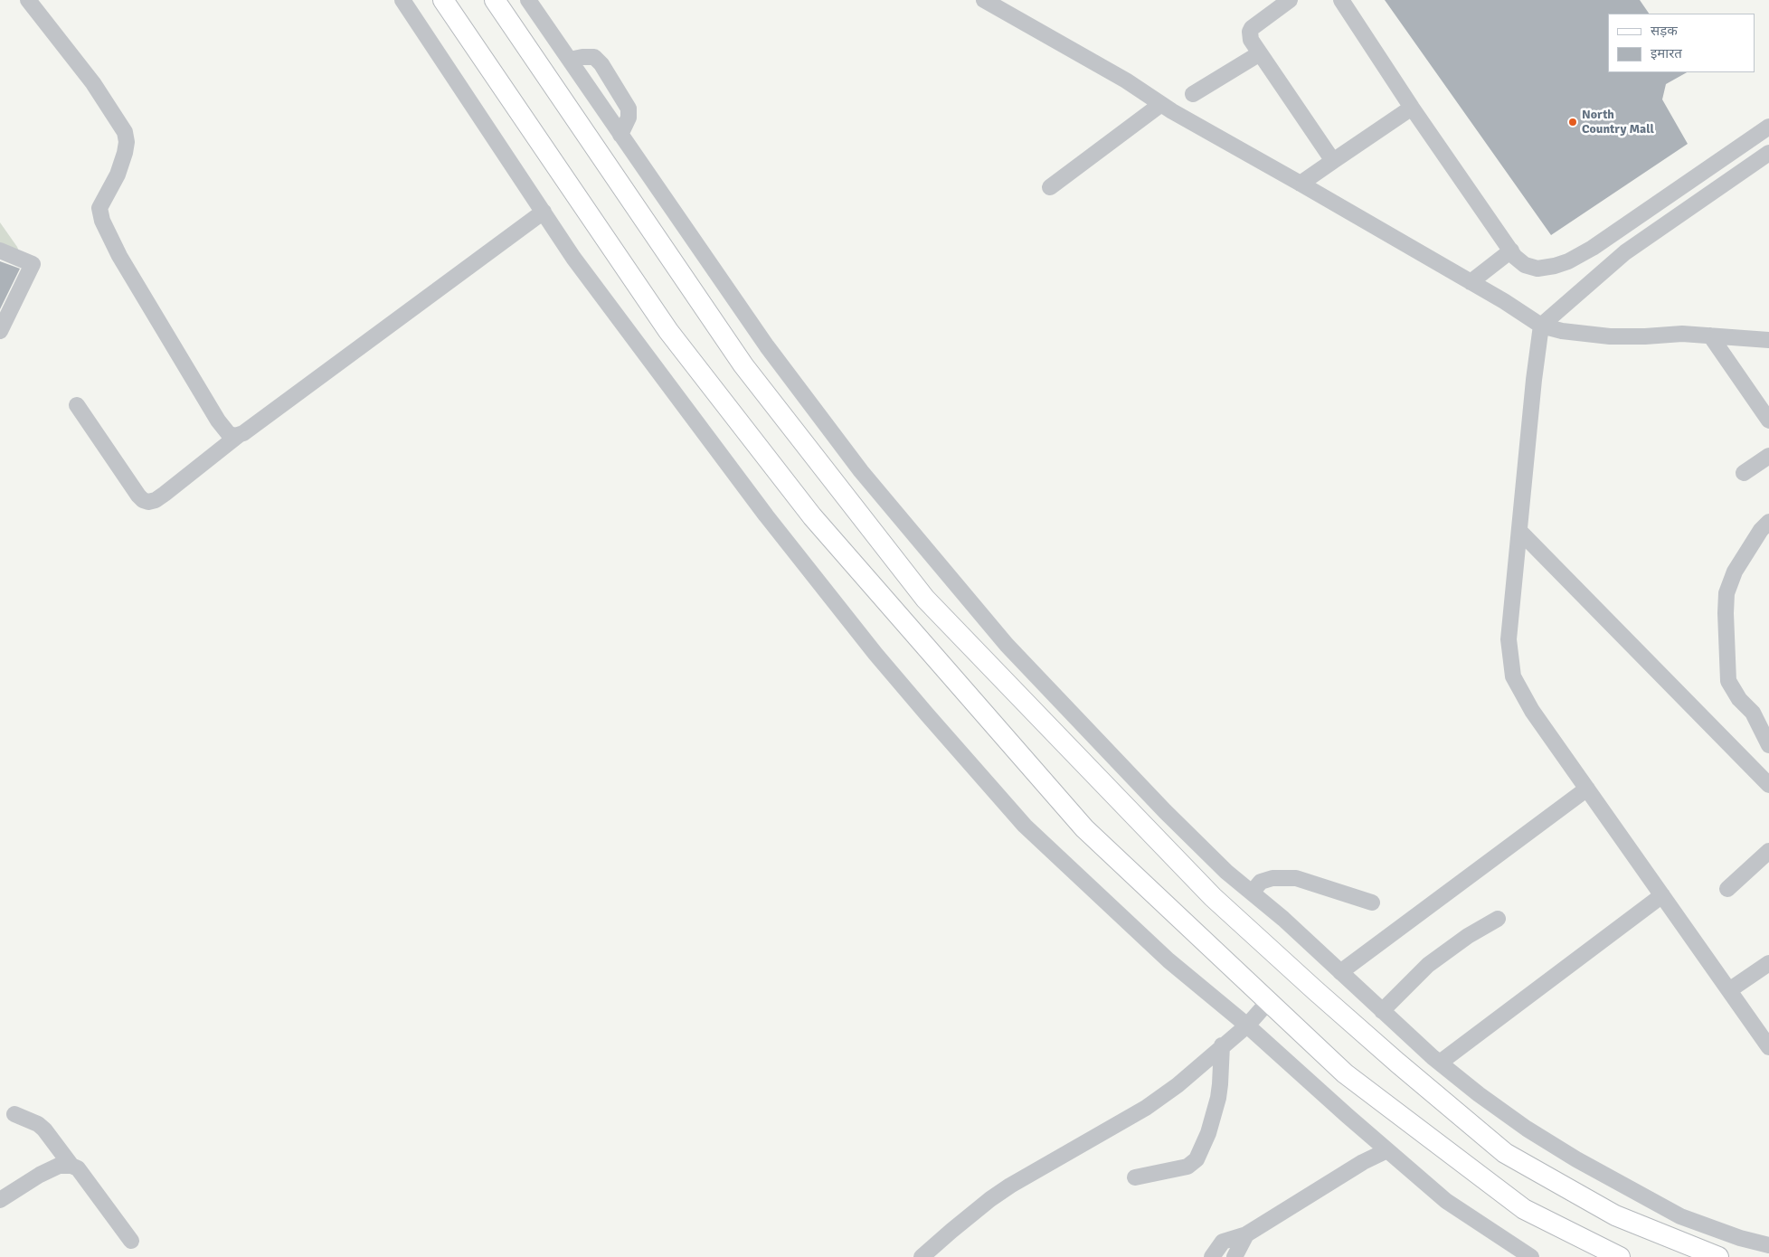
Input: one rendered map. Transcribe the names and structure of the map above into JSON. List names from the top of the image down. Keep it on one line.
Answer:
{"places":["North Country Mall"],"legend":["सड़क","इमारत"]}
